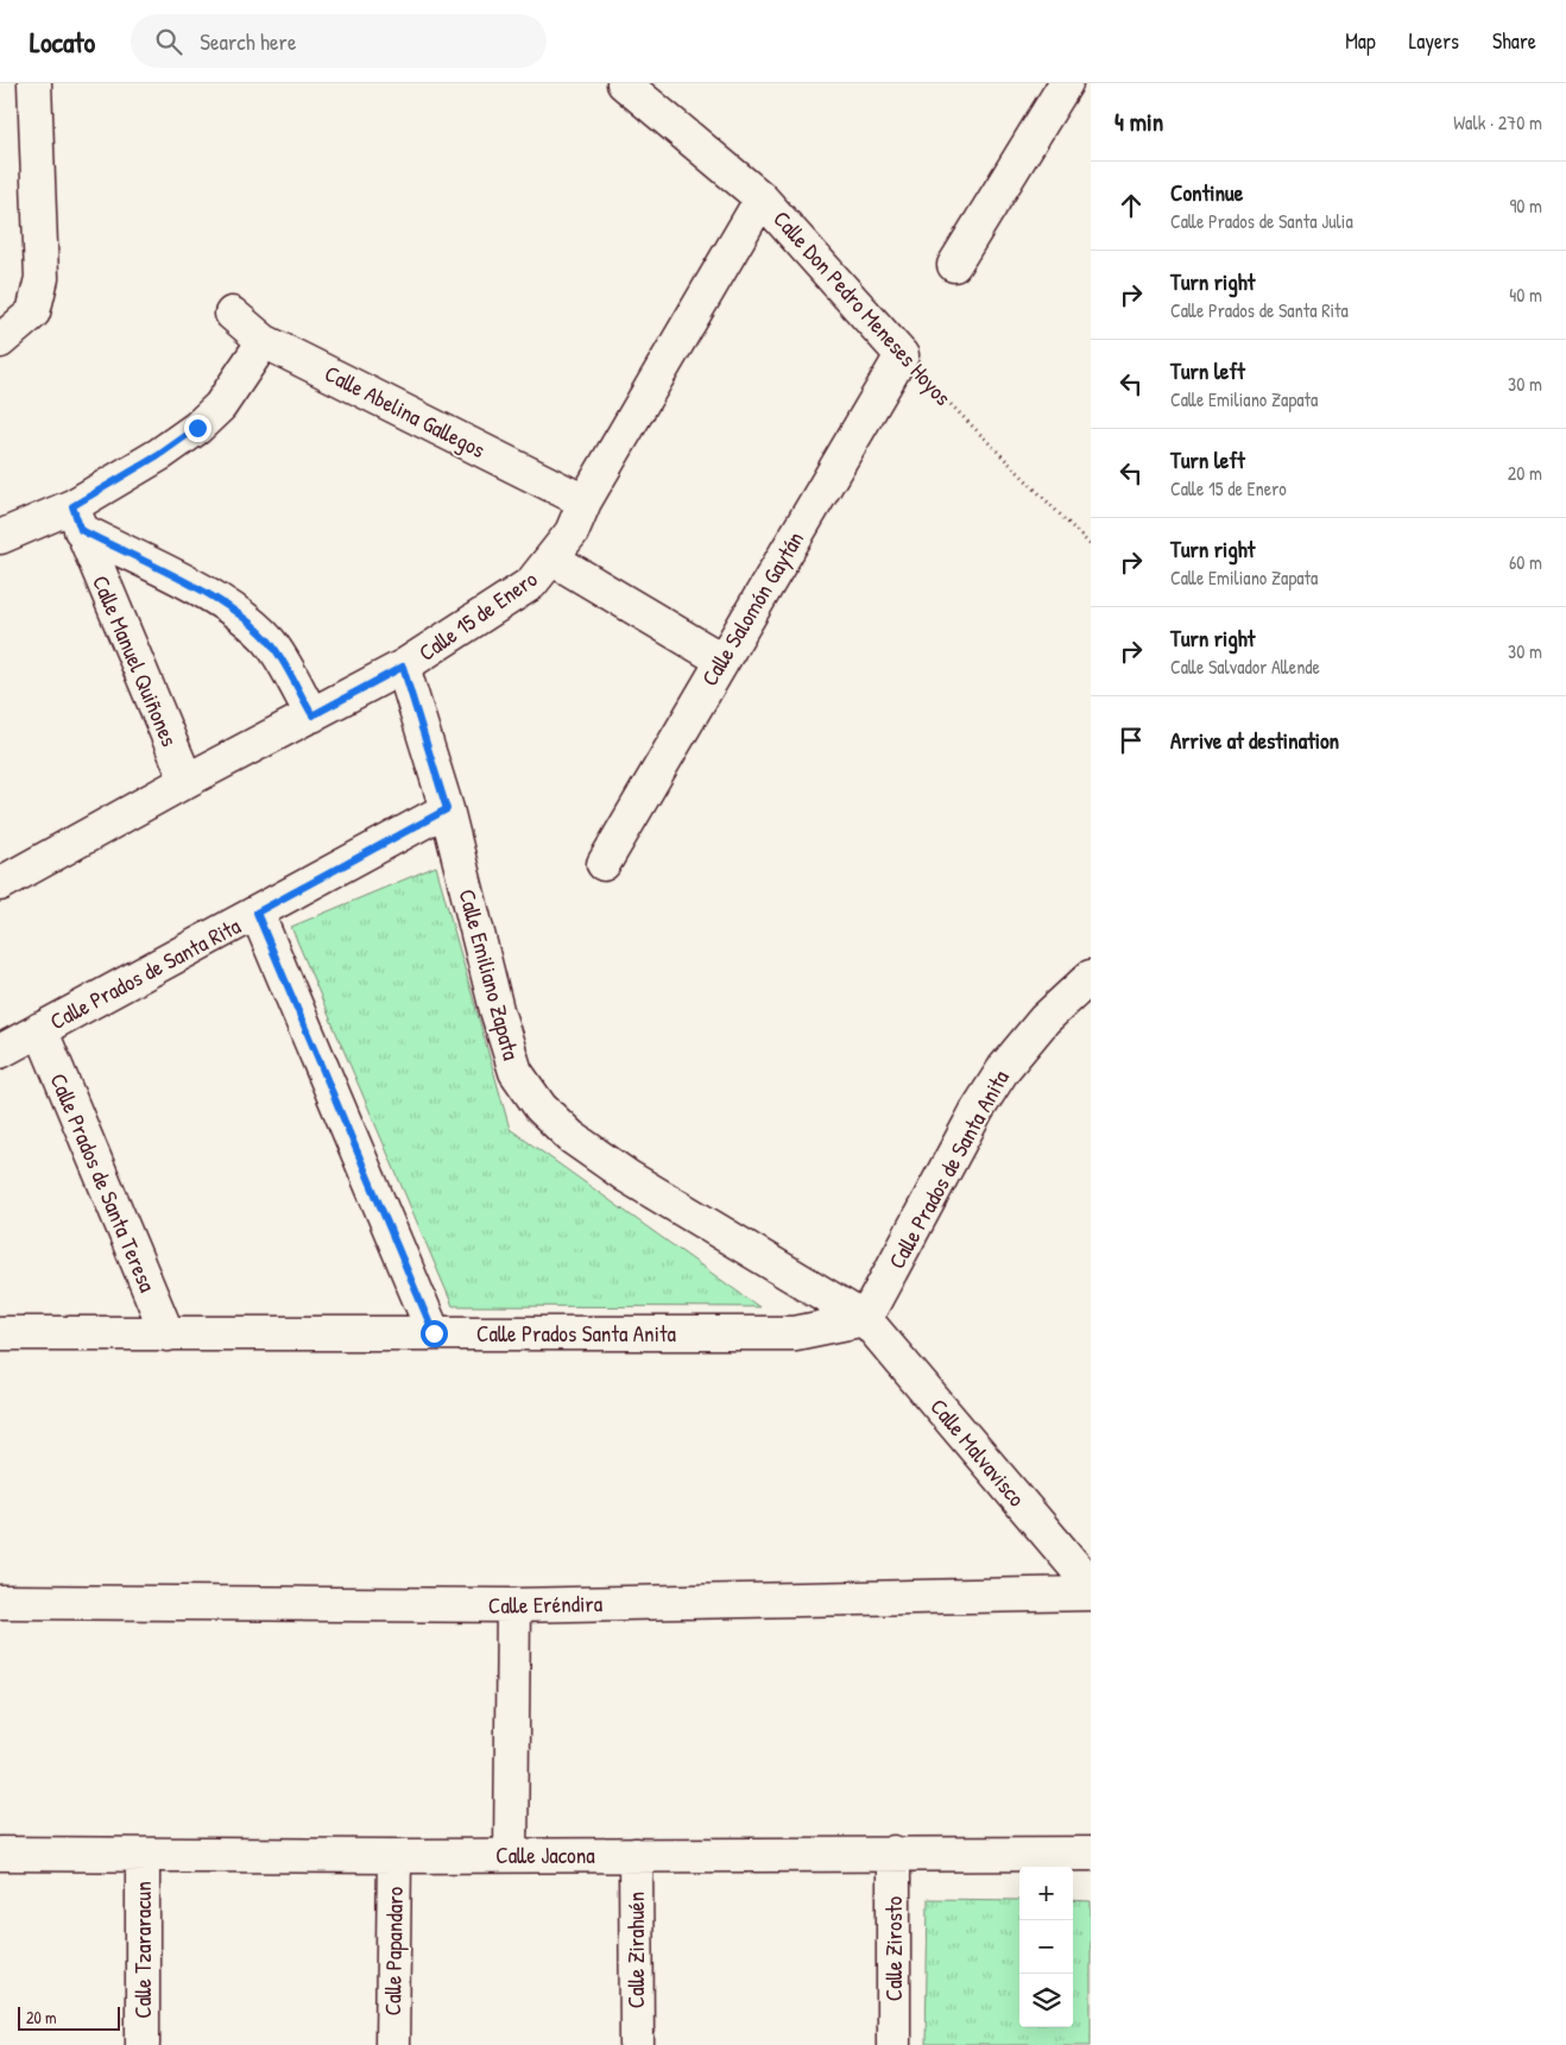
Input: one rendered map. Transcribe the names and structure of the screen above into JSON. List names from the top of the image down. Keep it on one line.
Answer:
{"streets":{"street":["Calle Don Pedro Meneses Hoyos","Calle Abelina Gallegos","Calle Salomón Gaytán","Calle 15 de Enero","Calle Manuel Quiñones","Calle Prados de Santa Rita","Calle Emiliano Zapata","Calle Prados de Santa Anita","Calle Prados de Santa Teresa","Calle Prados Santa Anita","Calle Malvavisco","Calle Eréndira","Calle Jacona","Calle Zirosto","Calle Tzararacun","Calle Zirahuén","Calle Papandaro"]},"crossings":[["Calle Don Pedro Meneses Hoyos","Calle Salomón Gaytán"],["Calle Don Pedro Meneses Hoyos","Calle 15 de Enero"],["Calle Abelina Gallegos","Calle 15 de Enero"],["Calle 15 de Enero","Calle Manuel Quiñones"],["Calle 15 de Enero","Calle Emiliano Zapata"],["Calle Prados de Santa Rita","Calle Emiliano Zapata"],["Calle Prados de Santa Rita","Calle Prados de Santa Teresa"],["Calle Emiliano Zapata","Calle Prados de Santa Anita"],["Calle Emiliano Zapata","Calle Prados Santa Anita"],["Calle Emiliano Zapata","Calle Malvavisco"],["Calle Prados de Santa Anita","Calle Prados Santa Anita"],["Calle Prados de Santa Anita","Calle Malvavisco"],["Calle Prados de Santa Teresa","Calle Prados Santa Anita"],["Calle Prados Santa Anita","Calle Malvavisco"],["Calle Jacona","Calle Zirosto"],["Calle Jacona","Calle Tzararacun"],["Calle Jacona","Calle Zirahuén"],["Calle Jacona","Calle Papandaro"]],"scale_bar":"20 m","page":{"header":"Locato","search":"Search here","nav":["Map","Layers","Share"],"heading":["4 min","Walk · 270 m"],"list":[["Continue","Calle Prados de Santa Julia","90 m"],["Turn right","Calle Prados de Santa Rita","40 m"],["Turn left","Calle Emiliano Zapata","30 m"],["Turn left","Calle 15 de Enero","20 m"],["Turn right","Calle Emiliano Zapata","60 m"],["Turn right","Calle Salvador Allende","30 m"],"Arrive at destination"],"map_buttons":["+","−"],"scale":"20 m"}}
